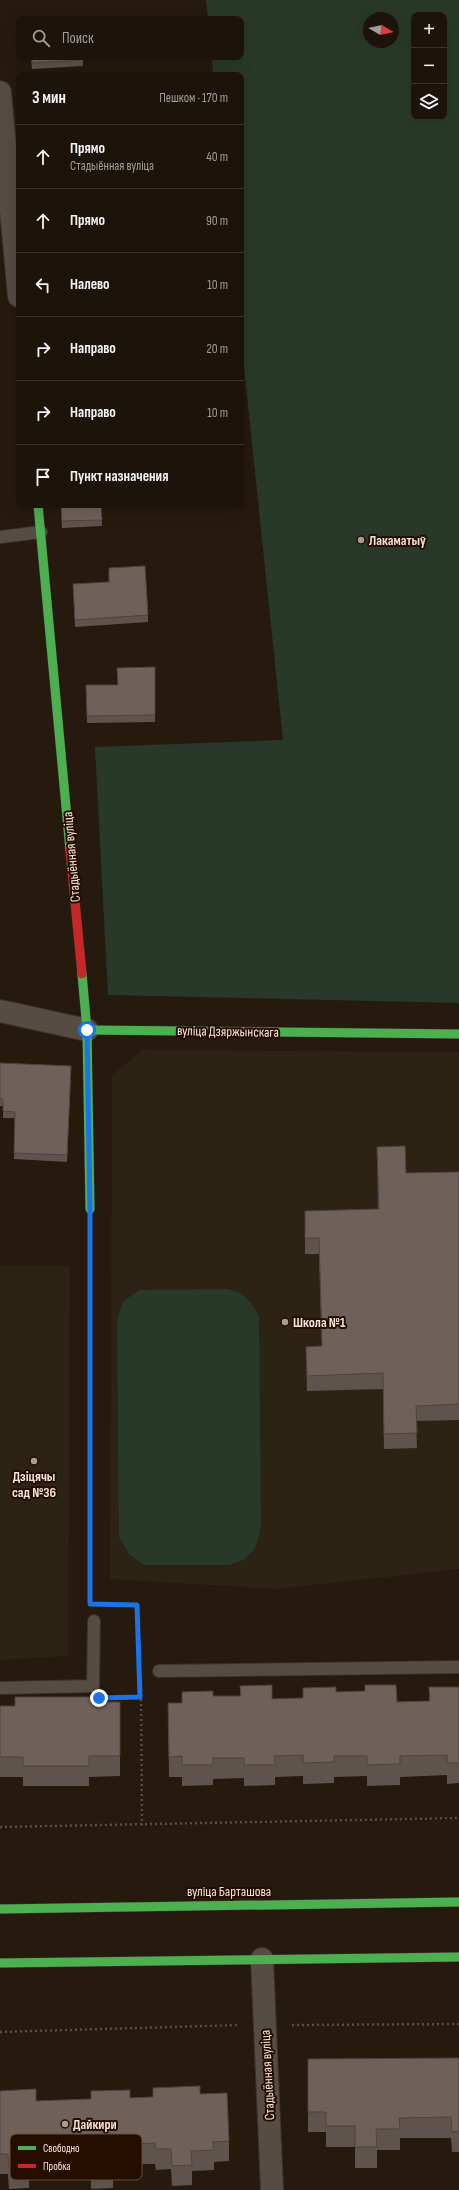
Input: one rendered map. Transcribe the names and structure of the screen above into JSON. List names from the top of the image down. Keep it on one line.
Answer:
{"streets":{"street":["Стадыённая вуліца","вуліца Дзяржынскага","вуліца Барташова"]},"crossings":[["Стадыённая вуліца","вуліца Дзяржынскага"]],"places":["Лакаматыў","Школа №1","Дзіцячы сад №36","Дайкири"],"legend":["Свободно","Пробка"],"north":"right","page":{"map_buttons":["+","−"],"search":"Поиск","heading":["3 мин","Пешком · 170 m"],"list":[["Прямо","Стадыённая вуліца","40 m"],["Прямо","90 m"],["Налево","10 m"],["Направо","20 m"],["Направо","10 m"],"Пункт назначения"]}}
